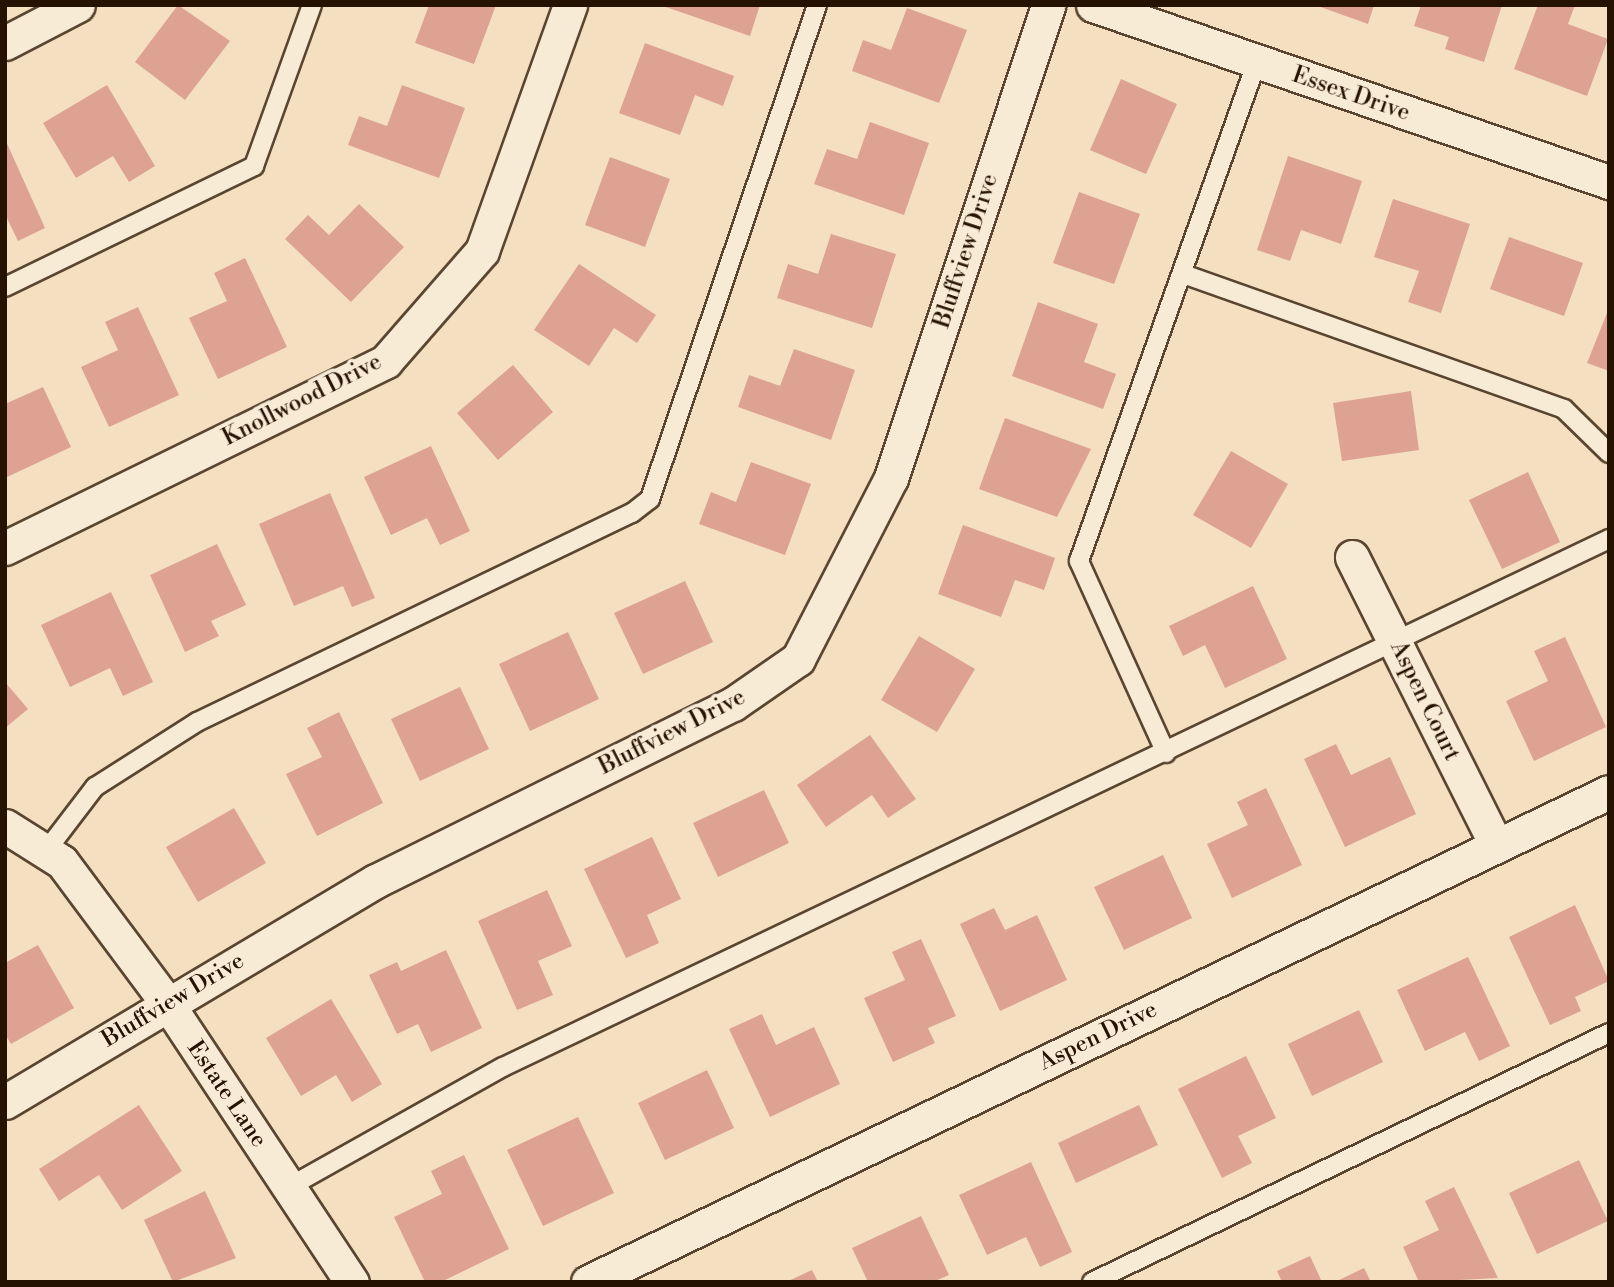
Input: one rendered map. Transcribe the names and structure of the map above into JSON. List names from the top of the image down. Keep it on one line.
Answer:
{"streets":{"street":["Essex Drive","Bluffview Drive","Knollwood Drive","Aspen Court","Aspen Drive","Estate Lane"]},"crossings":[["Bluffview Drive","Estate Lane"],["Aspen Court","Aspen Drive"]]}
